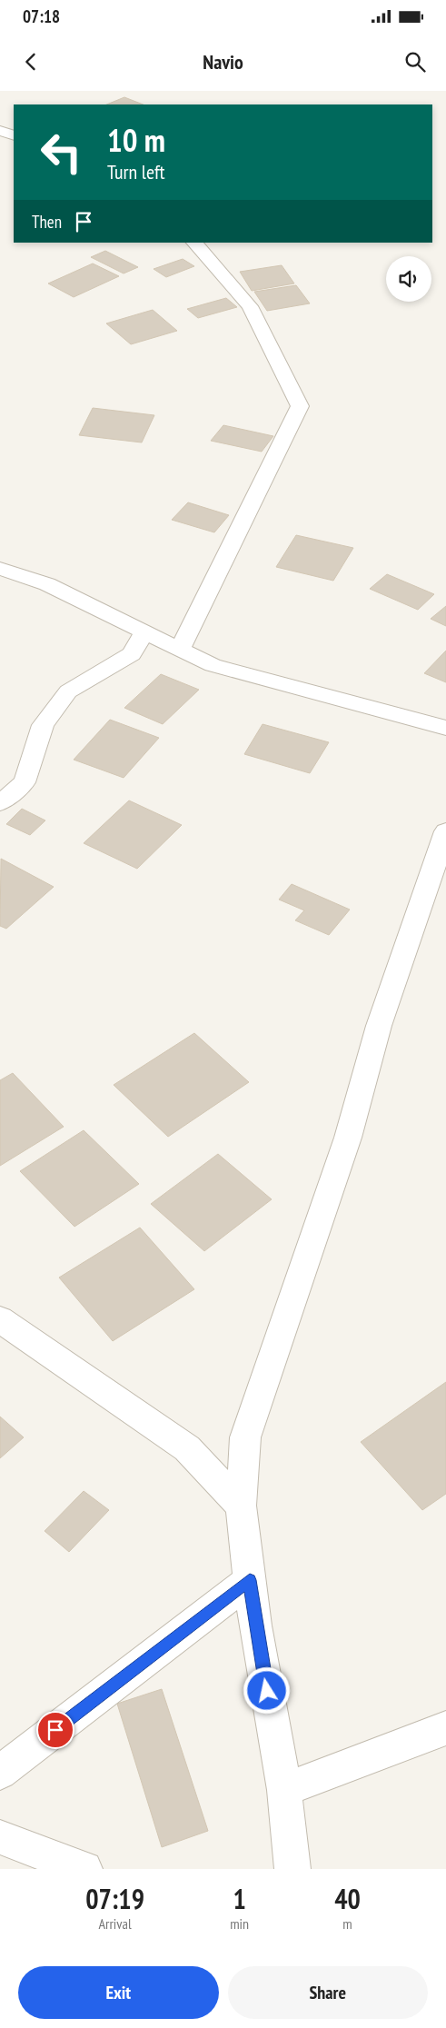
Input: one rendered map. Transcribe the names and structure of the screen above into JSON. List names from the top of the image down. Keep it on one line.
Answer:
{"page":{"status":"07:18","header":"Navio","turn":["10 m","Turn left"],"then":"Then","eta":["07:19","Arrival","1","min","40","m"],"buttons":["Exit","Share"]}}
